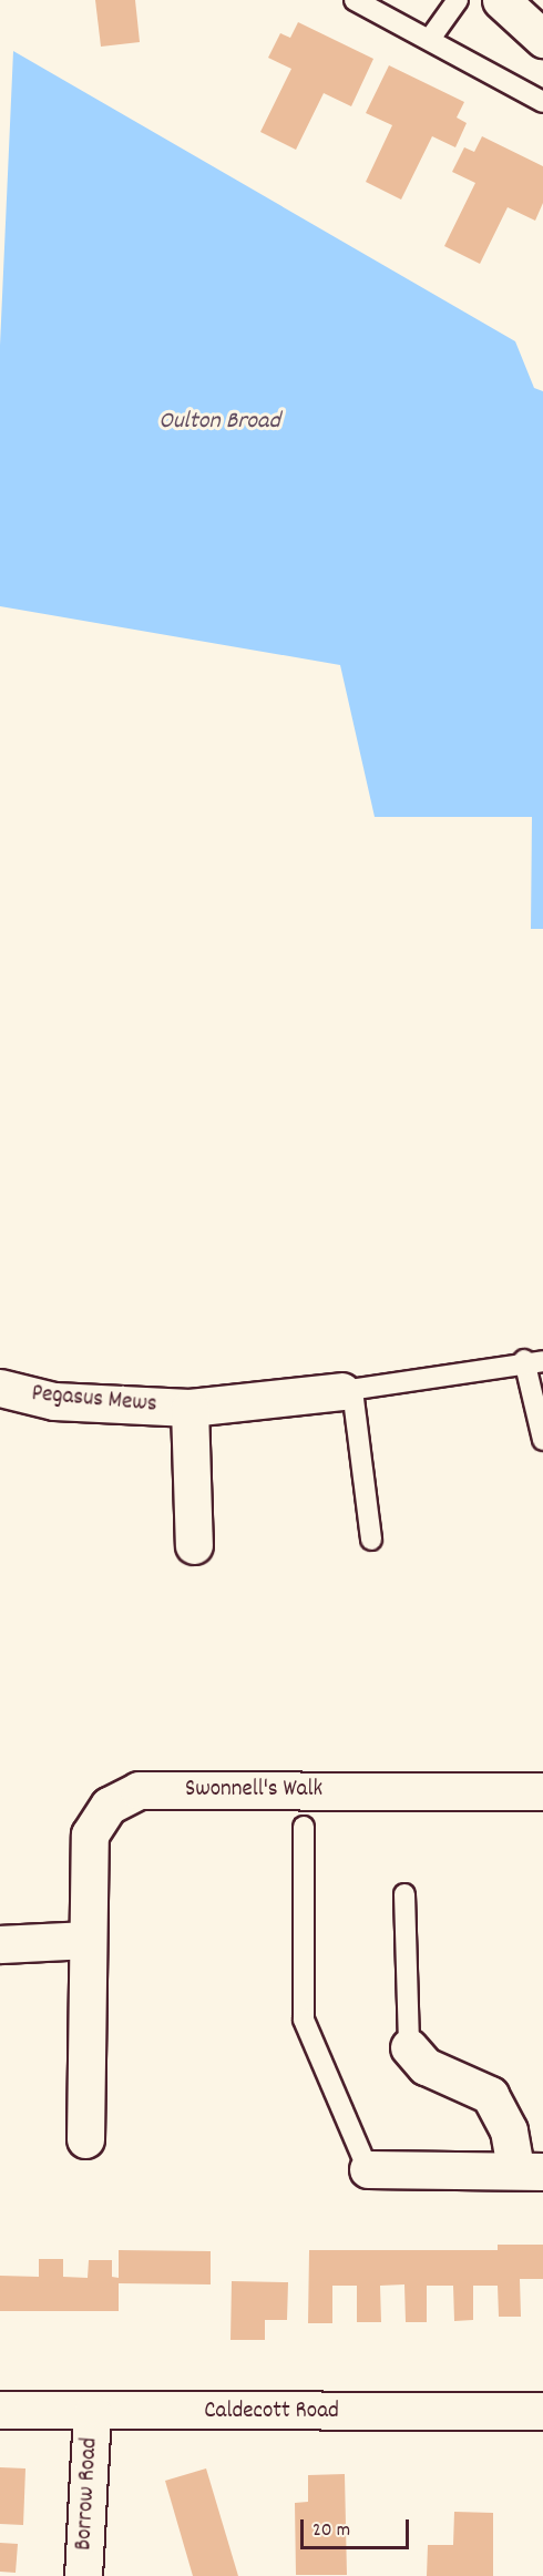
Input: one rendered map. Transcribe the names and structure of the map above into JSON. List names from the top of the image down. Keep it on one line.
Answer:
{"streets":{"street":["Pegasus Mews","Swonnell's Walk","Caldecott Road","Borrow Road"]},"crossings":[["Caldecott Road","Borrow Road"]],"water":["Oulton Broad"],"scale_bar":"20 m"}
